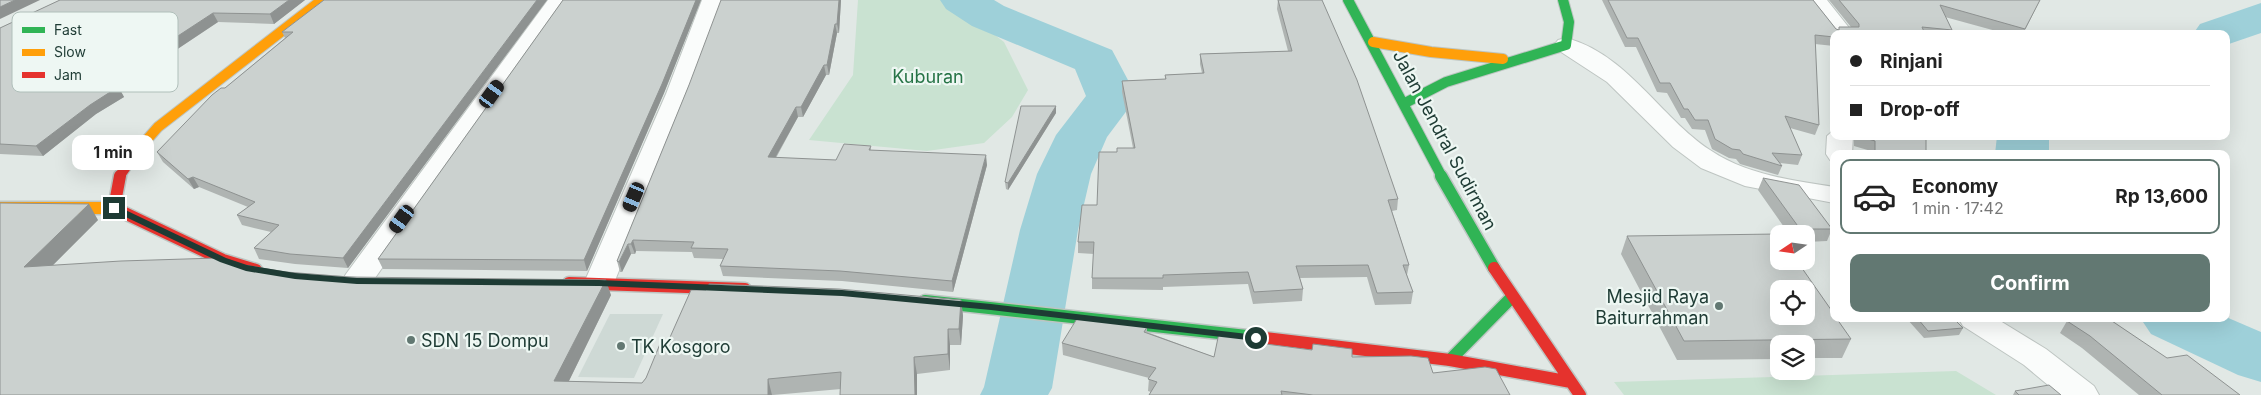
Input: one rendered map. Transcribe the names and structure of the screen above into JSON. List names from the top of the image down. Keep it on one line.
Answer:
{"streets":{"main road":["Jalan Jendral Sudirman"]},"parks":["Kuburan"],"places":["Mesjid Raya Baiturrahman","SDN 15 Dompu","TK Kosgoro"],"legend":["Fast","Slow","Jam"],"north":"left","page":{"banner":["Rinjani","Drop-off"],"bubble":"1 min","list":[{"name":"Economy","note":"1 min · 17:42","value":"Rp 13,600"}],"buttons":"Confirm"}}
